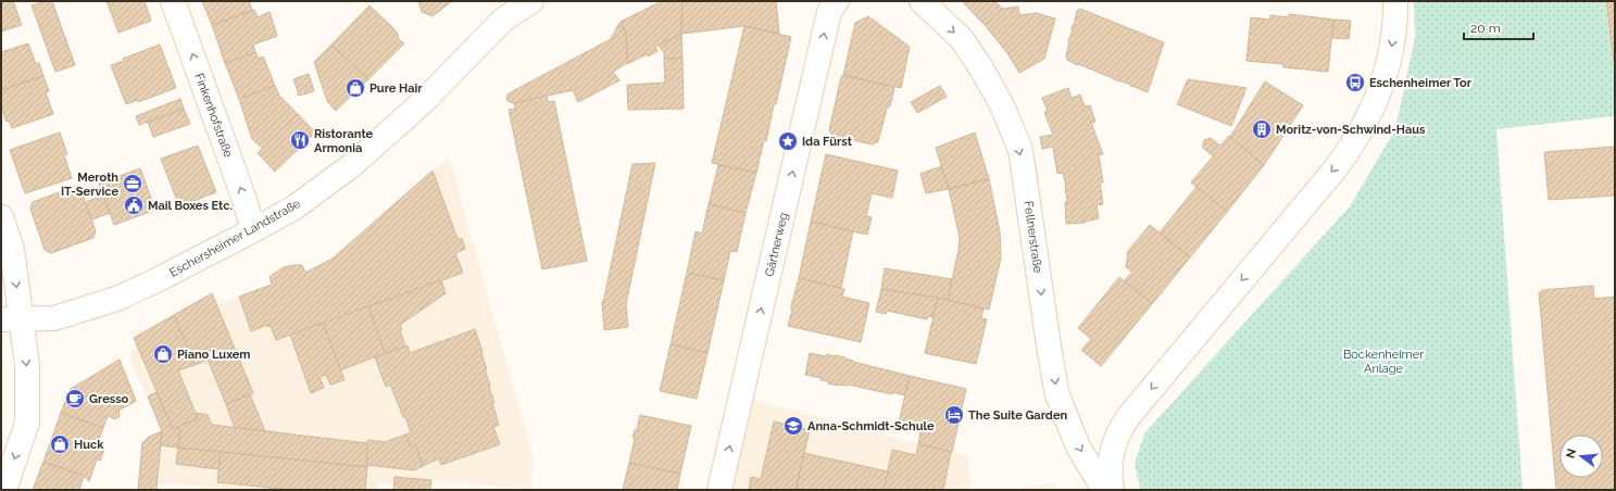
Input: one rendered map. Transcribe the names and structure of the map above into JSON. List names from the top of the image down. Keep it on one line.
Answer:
{"streets":{"street":["Finkenhofstraße","Fellnerstraße","Eschersheimer Landstraße","Gärtnerweg"]},"crossings":[["Finkenhofstraße","Eschersheimer Landstraße"]],"one_way":["Finkenhofstraße","Fellnerstraße","Gärtnerweg"],"parks":["Bockenheimer Anlage"],"places":{"bus stop":["Eschenheimer Tor"],"shop":["Pure Hair","Piano Luxem","Huck"],"building":["Moritz-von-Schwind-Haus"],"restaurant":["Ristorante Armonia"],"place":["Ida Fürst"],"office":["Meroth IT-Service"],"public building":["Mail Boxes Etc."],"cafe":["Gresso"],"hotel":["The Suite Garden"],"school or university":["Anna-Schmidt-Schule"]},"scale_bar":"20 m","north":"left"}
